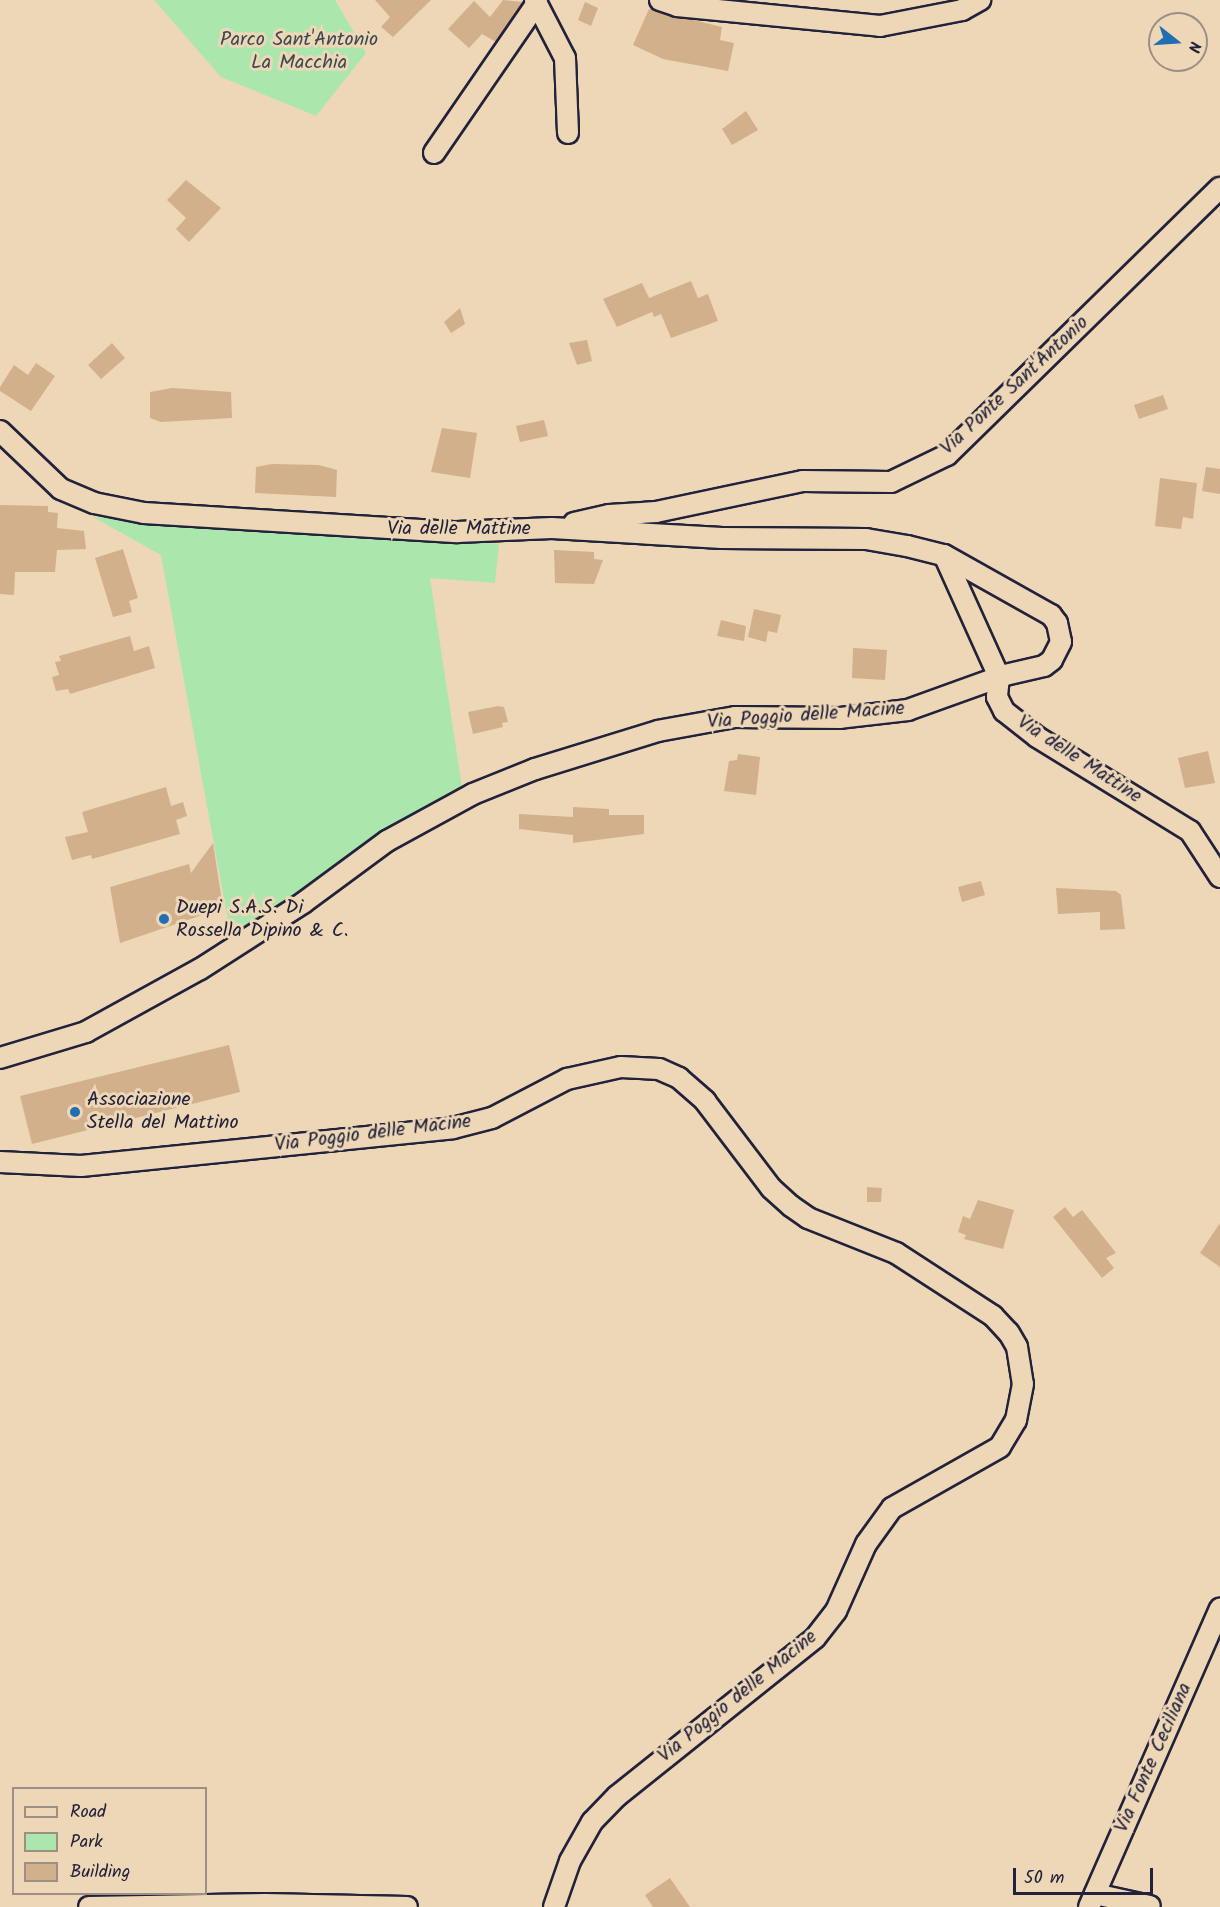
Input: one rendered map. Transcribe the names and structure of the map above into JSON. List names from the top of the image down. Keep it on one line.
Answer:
{"streets":{"street":["Via Ponte Sant'Antonio","Via delle Mattine","Via Poggio delle Macine","Via Fonte Ceciliana"]},"crossings":[["Via Ponte Sant'Antonio","Via delle Mattine"],["Via delle Mattine","Via Poggio delle Macine"]],"parks":["Parco Sant'Antonio La Macchia"],"places":["Duepi S.A.S. Di Rossella Dipino & C.","Associazione Stella del Mattino"],"legend":["Road","Park","Building"],"scale_bar":"50 m","north":"right"}
